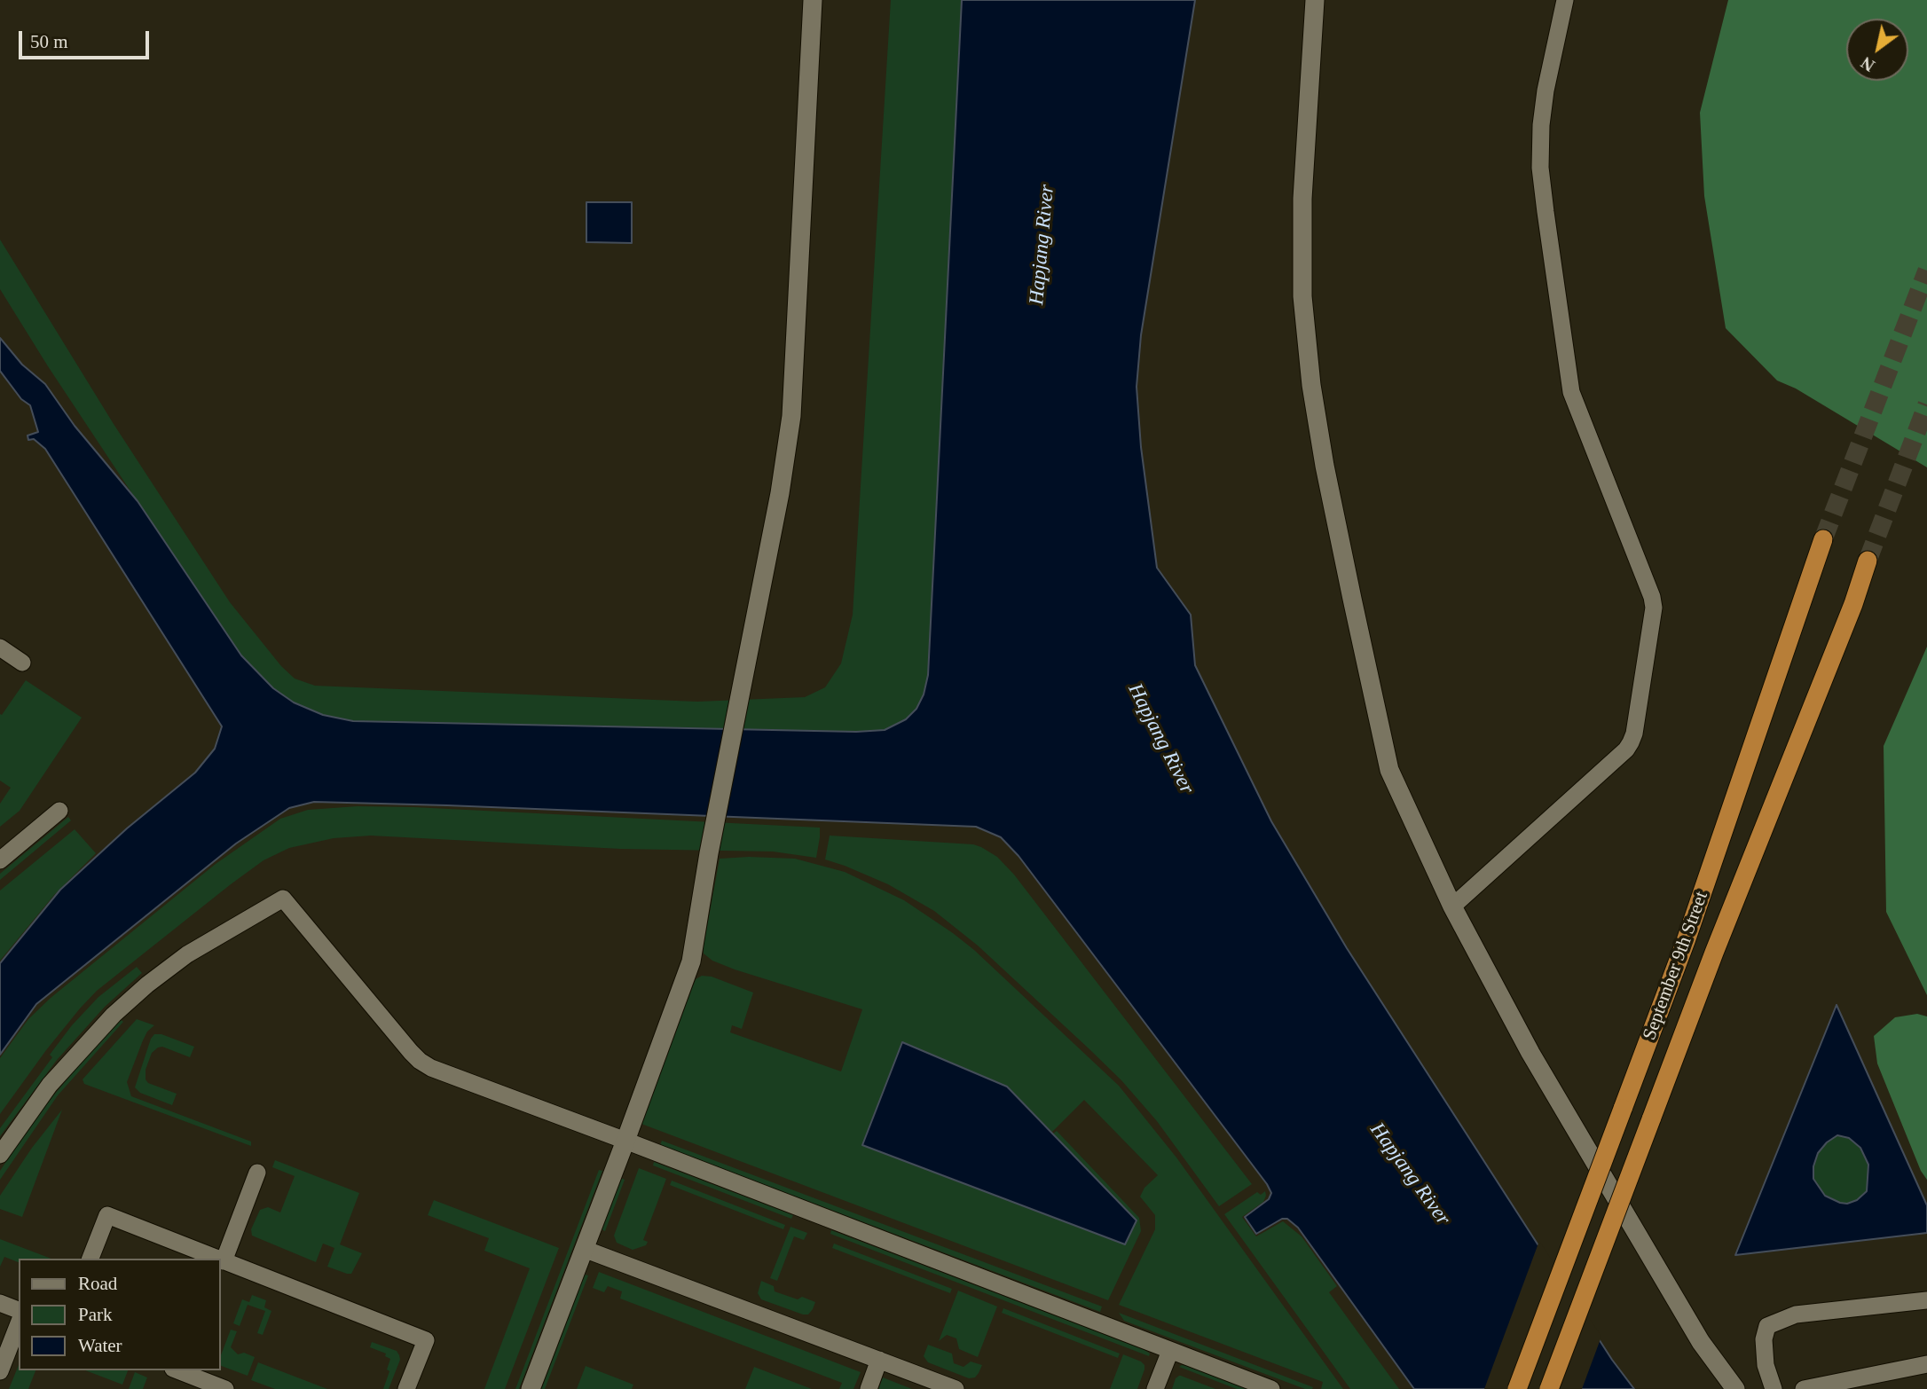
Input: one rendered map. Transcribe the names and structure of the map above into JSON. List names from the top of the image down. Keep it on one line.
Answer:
{"streets":{"highway":["September 9th Street"]},"water":["Hapjang River"],"legend":["Road","Park","Water"],"scale_bar":"50 m","north":"bottom left"}
